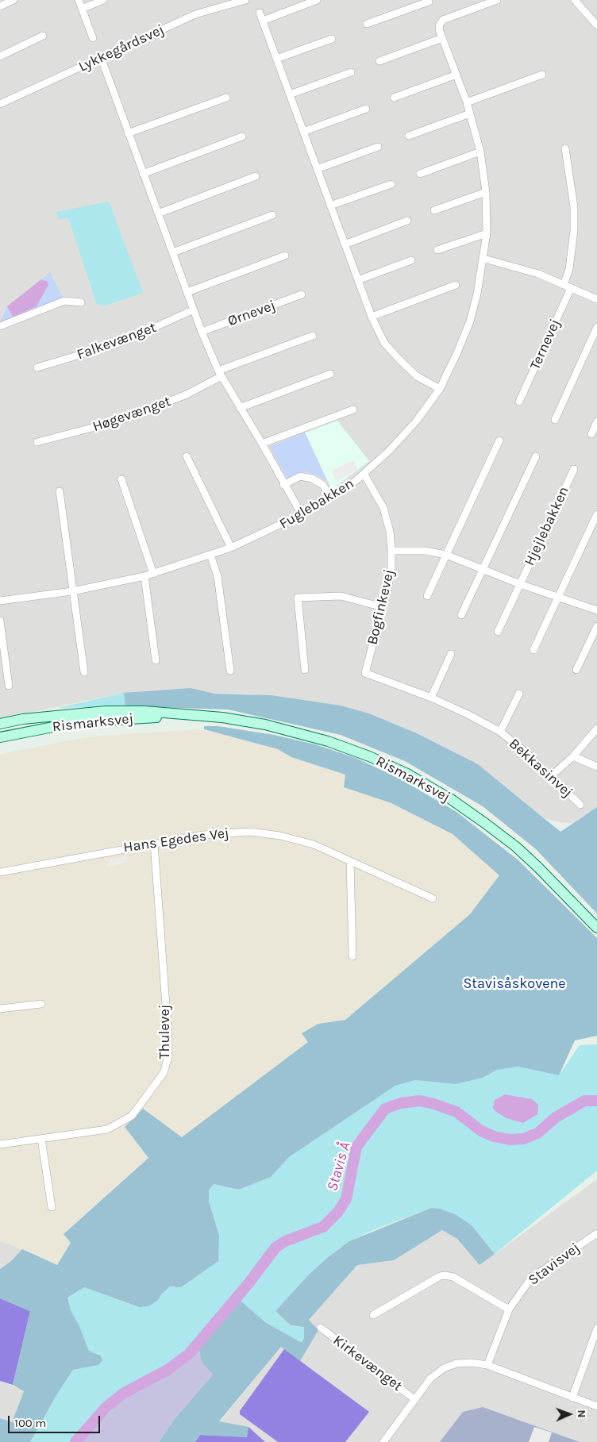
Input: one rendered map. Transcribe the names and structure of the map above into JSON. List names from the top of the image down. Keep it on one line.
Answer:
{"streets":{"main road":["Rismarksvej"],"street":["Lykkegårdsvej","Ørnevej","Falkevænget","Ternevej","Høgevænget","Fuglebakken","Hjejlebakken","Bogfinkevej","Bekkasinvej","Hans Egedes Vej","Thulevej","Stavisvej","Kirkevænget"]},"crossings":[["Fuglebakken","Bogfinkevej"],["Hjejlebakken","Bogfinkevej"],["Bogfinkevej","Bekkasinvej"],["Hans Egedes Vej","Thulevej"]],"water":["Stavis Å"],"parks":["Stavisåskovene"],"scale_bar":"100 m","north":"right"}
